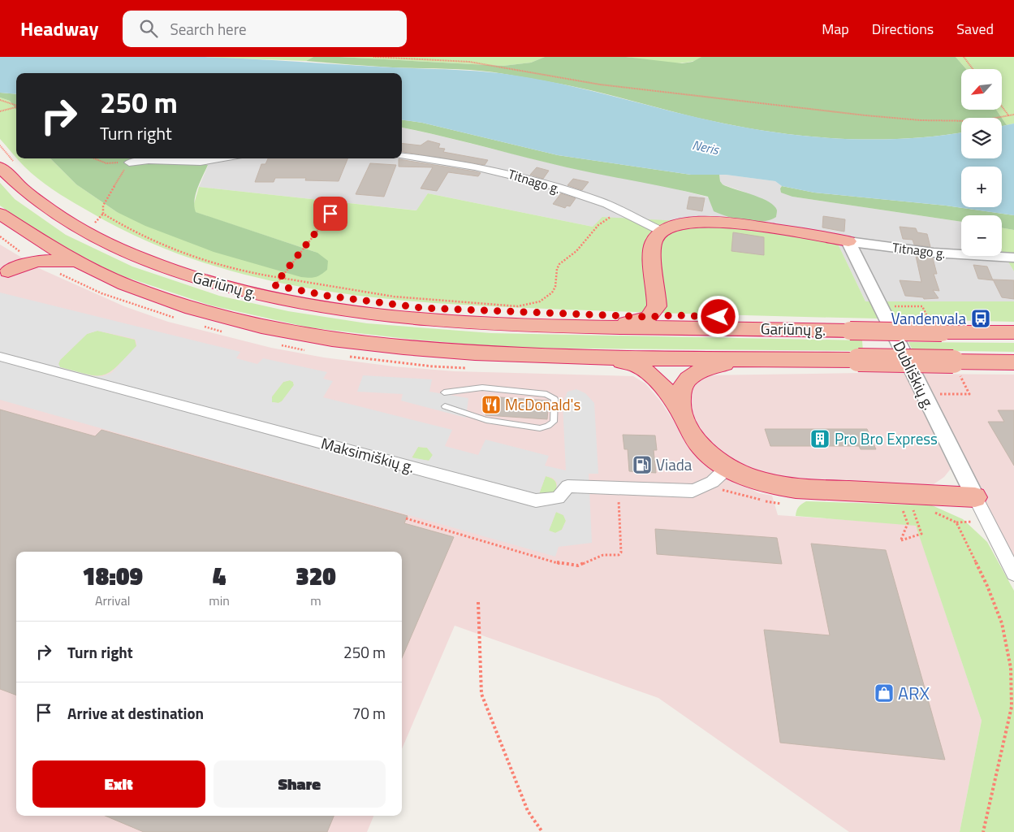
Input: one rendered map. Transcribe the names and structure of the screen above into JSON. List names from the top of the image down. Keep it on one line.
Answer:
{"streets":{"highway":["Gariūnų g."],"street":["Titnago g.","Dubliškių g.","Maksimiškių g."]},"crossings":[["Titnago g.","Dubliškių g."]],"water":["Neris"],"places":{"bus stop":["Vandenvala"],"restaurant":["McDonald's"],"building":["Pro Bro Express"],"fuel station":["Viada"],"shop":["ARX"]},"north":"bottom left","page":{"header":"Headway","search":"Search here","nav":["Map","Directions","Saved"],"map_buttons":["+","−"],"turn":["250 m","Turn right"],"eta":["18:09","Arrival","4","min","320","m"],"list":[{"name":"Turn right","value":"250 m"},{"name":"Arrive at destination","value":"70 m"}],"buttons":["Exit","Share"]}}
